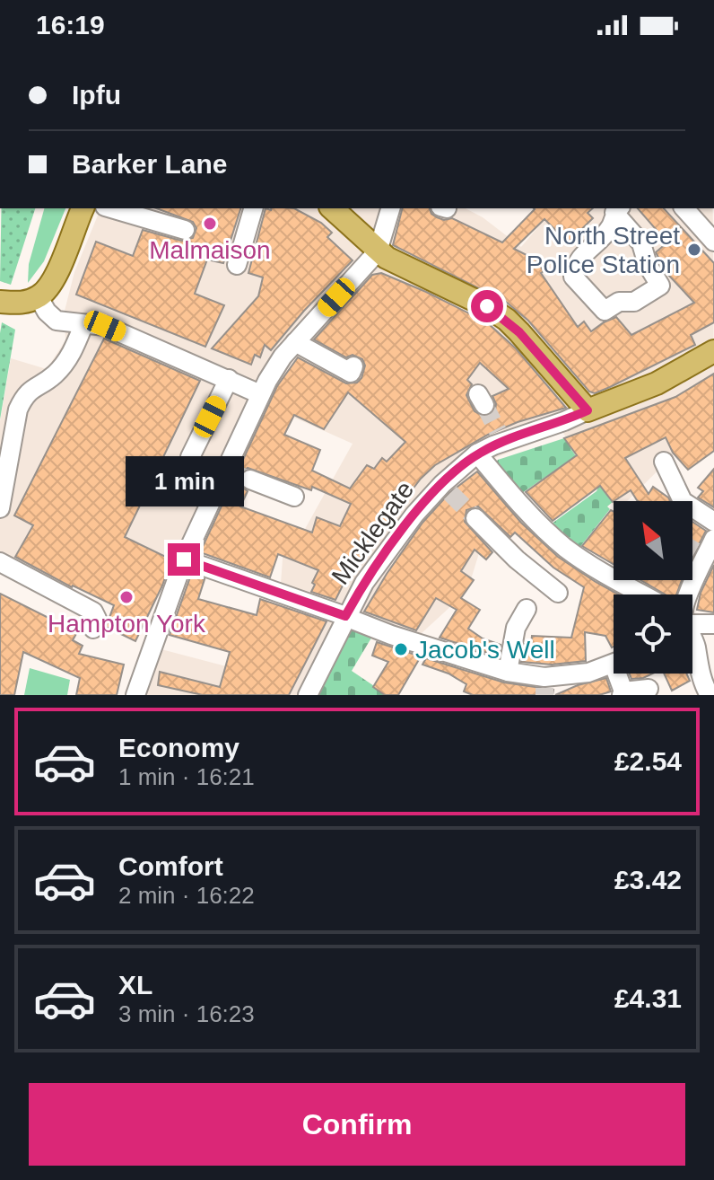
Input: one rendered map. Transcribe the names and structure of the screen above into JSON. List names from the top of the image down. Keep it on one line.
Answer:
{"streets":{"main road":["Micklegate"]},"places":["Malmaison","North Street Police Station","Hampton York","Jacob's Well"],"north":"top left","page":{"status":"16:19","banner":["Ipfu","Barker Lane"],"bubble":"1 min","list":[{"name":"Economy","note":"1 min · 16:21","value":"£2.54"},{"name":"Comfort","note":"2 min · 16:22","value":"£3.42"},{"name":"XL","note":"3 min · 16:23","value":"£4.31"}],"buttons":"Confirm"}}
